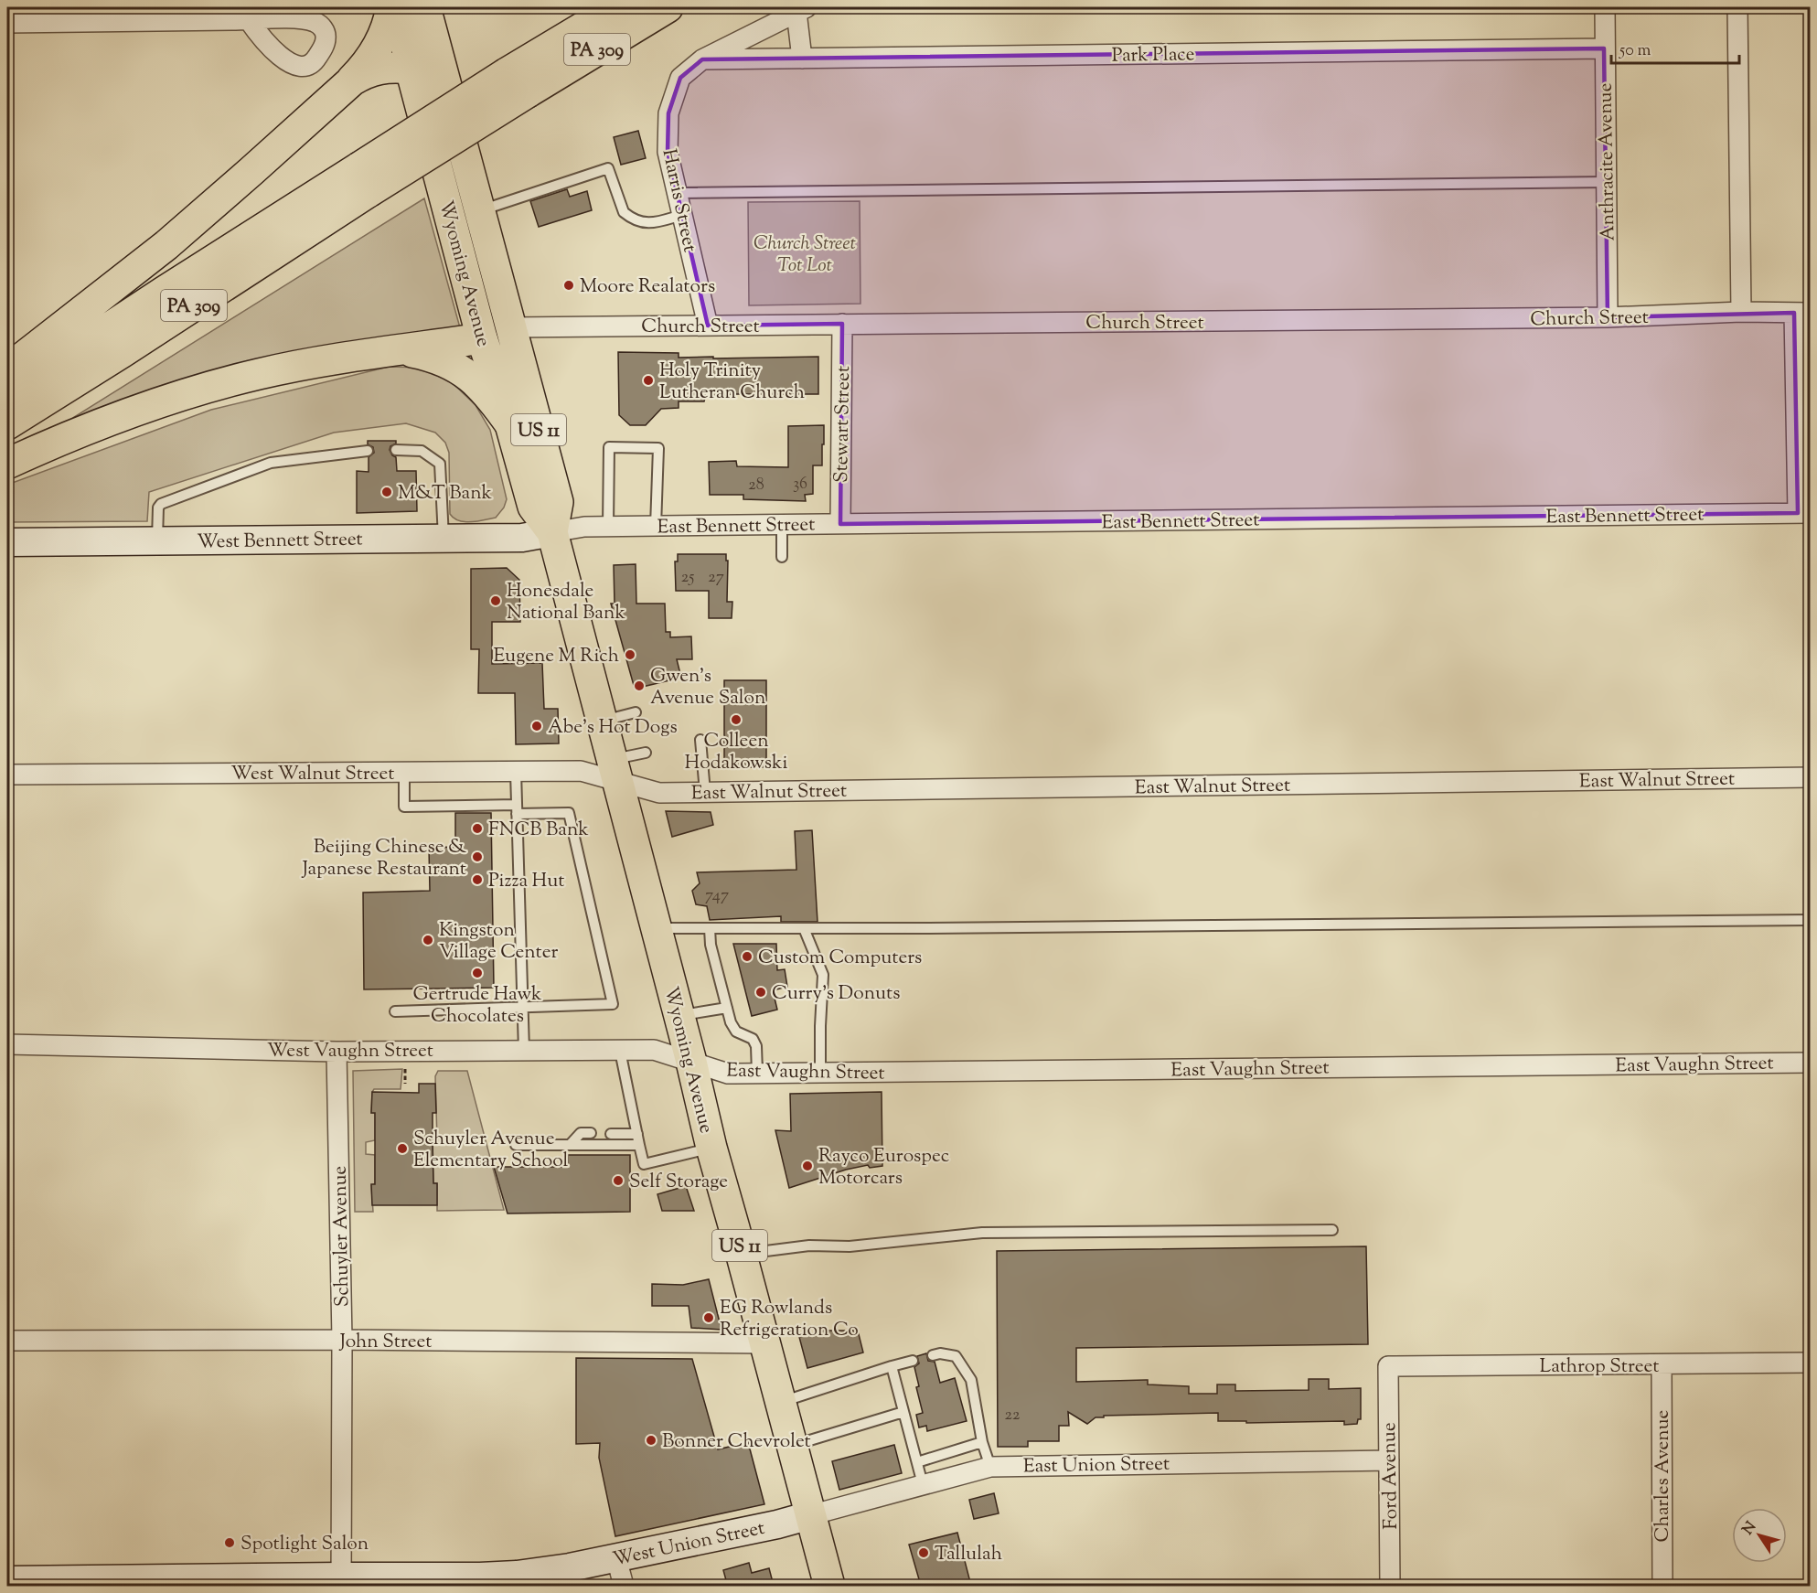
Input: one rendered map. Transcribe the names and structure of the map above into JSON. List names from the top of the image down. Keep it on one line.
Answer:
{"streets":{"main road":["PA 309","Wyoming Avenue","Church Street","US 11","West Bennett Street","West Union Street"],"street":["Park Place","Anthracite Avenue","Harris Street","Stewart Street","East Bennett Street","West Walnut Street","East Walnut Street","West Vaughn Street","East Vaughn Street","Schuyler Avenue","John Street","Lathrop Street","East Union Street","Ford Avenue","Charles Avenue"]},"crossings":[["Park Place","Anthracite Avenue"],["Park Place","Harris Street"],["Anthracite Avenue","Church Street"],["Harris Street","Church Street"],["Wyoming Avenue","Church Street"],["Wyoming Avenue","East Bennett Street"],["Wyoming Avenue","West Bennett Street"],["Wyoming Avenue","West Walnut Street"],["Wyoming Avenue","East Walnut Street"],["Wyoming Avenue","West Vaughn Street"],["Wyoming Avenue","East Vaughn Street"],["Wyoming Avenue","John Street"],["Wyoming Avenue","East Union Street"],["Wyoming Avenue","West Union Street"],["Church Street","Stewart Street"],["Stewart Street","East Bennett Street"],["East Bennett Street","West Bennett Street"],["West Walnut Street","East Walnut Street"],["West Vaughn Street","East Vaughn Street"],["West Vaughn Street","Schuyler Avenue"],["Schuyler Avenue","John Street"],["Schuyler Avenue","West Union Street"],["Lathrop Street","Ford Avenue"],["Lathrop Street","Charles Avenue"],["East Union Street","Ford Avenue"],["East Union Street","West Union Street"]],"parks":["Church Street Tot Lot"],"places":["Moore Realators","Holy Trinity Lutheran Church","M&T Bank","Honesdale National Bank","Eugene M Rich","Gwen's Avenue Salon","Colleen Hodakowski","Abe's Hot Dogs","FNCB Bank","Beijing Chinese & Japanese Restaurant","Pizza Hut","Kingston Village Center","Custom Computers","Gertrude Hawk Chocolates","Curry's Donuts","Schuyler Avenue Elementary School","Rayco Eurospec Motorcars","Self Storage","EG Rowlands Refrigeration Co","Bonner Chevrolet","Spotlight Salon","Tallulah"],"house_numbers":["36","28","25","27","747","22"],"scale_bar":"50 m","north":"top left"}
